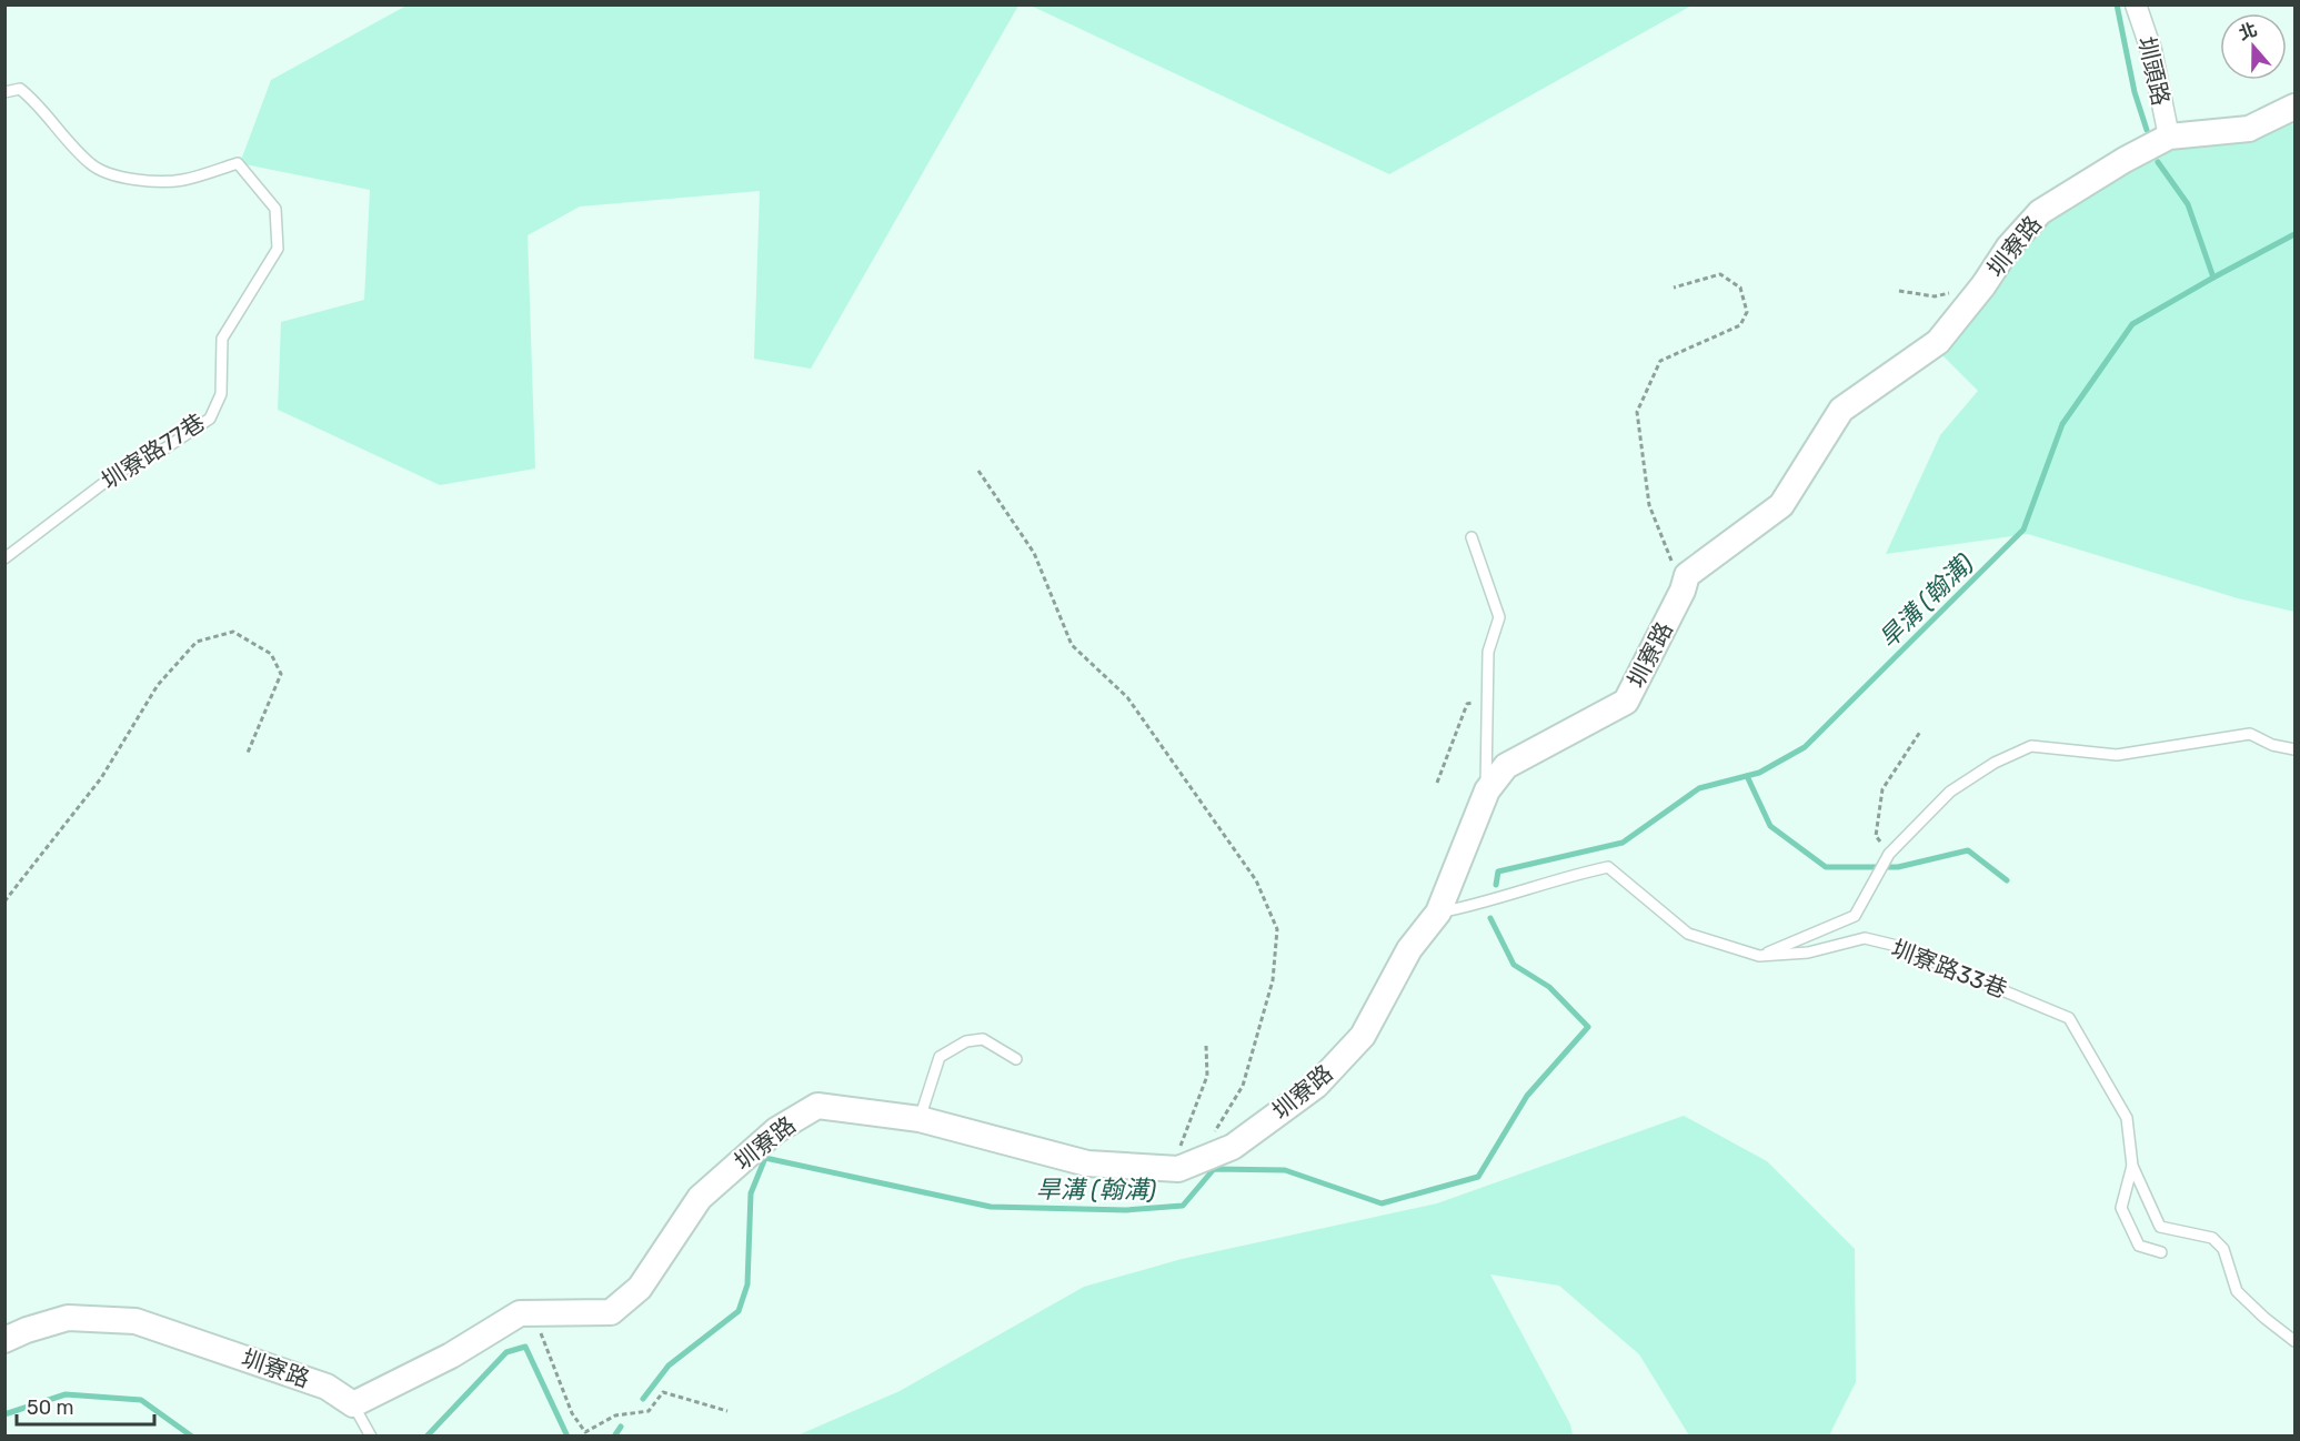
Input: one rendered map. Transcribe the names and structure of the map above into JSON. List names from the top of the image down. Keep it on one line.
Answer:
{"streets":{"street":["圳頭路","圳寮路"],"lane":["圳寮路77巷","圳寮路33巷"]},"crossings":[["圳頭路","圳寮路"],["圳寮路","圳寮路33巷"]],"water":["旱溝 (翰溝)"],"scale_bar":"50 m","north":"top"}
